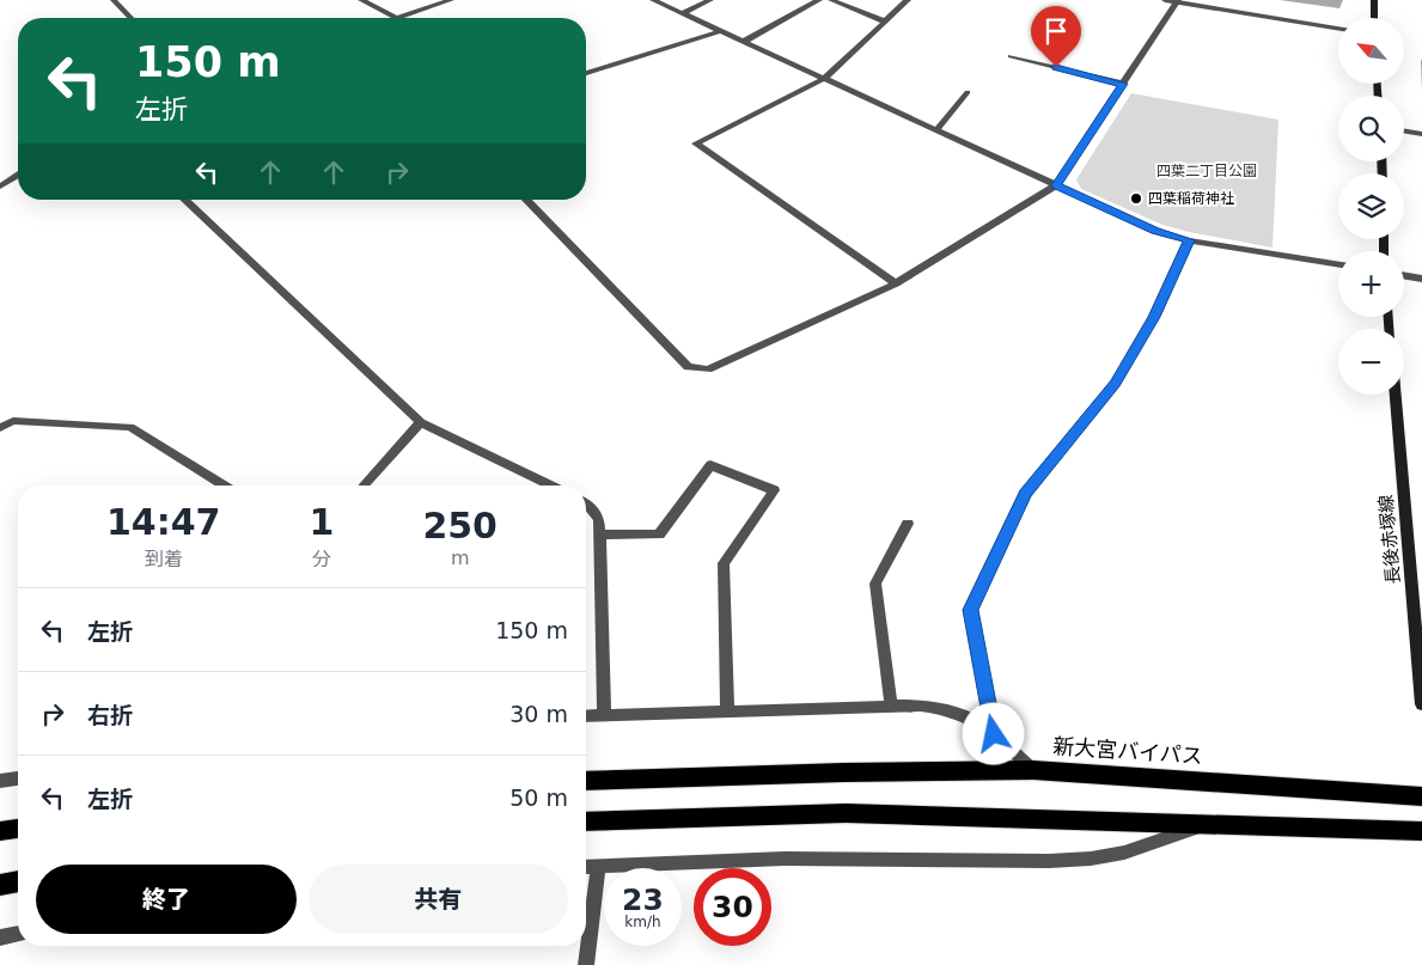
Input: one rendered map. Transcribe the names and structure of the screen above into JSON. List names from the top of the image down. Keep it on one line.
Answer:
{"streets":{"highway":["新大宮バイパス"],"main road":["長後赤塚線"]},"parks":["四葉二丁目公園"],"places":["四葉稲荷神社"],"north":"top left","page":{"map_buttons":["+","−"],"turn":["150 m","左折"],"eta":["14:47","到着","1","分","250","m"],"list":[{"name":"左折","value":"150 m"},{"name":"右折","value":"30 m"},{"name":"左折","value":"50 m"}],"buttons":["終了","共有"],"speed":"23 km/h","limit":"30"}}
